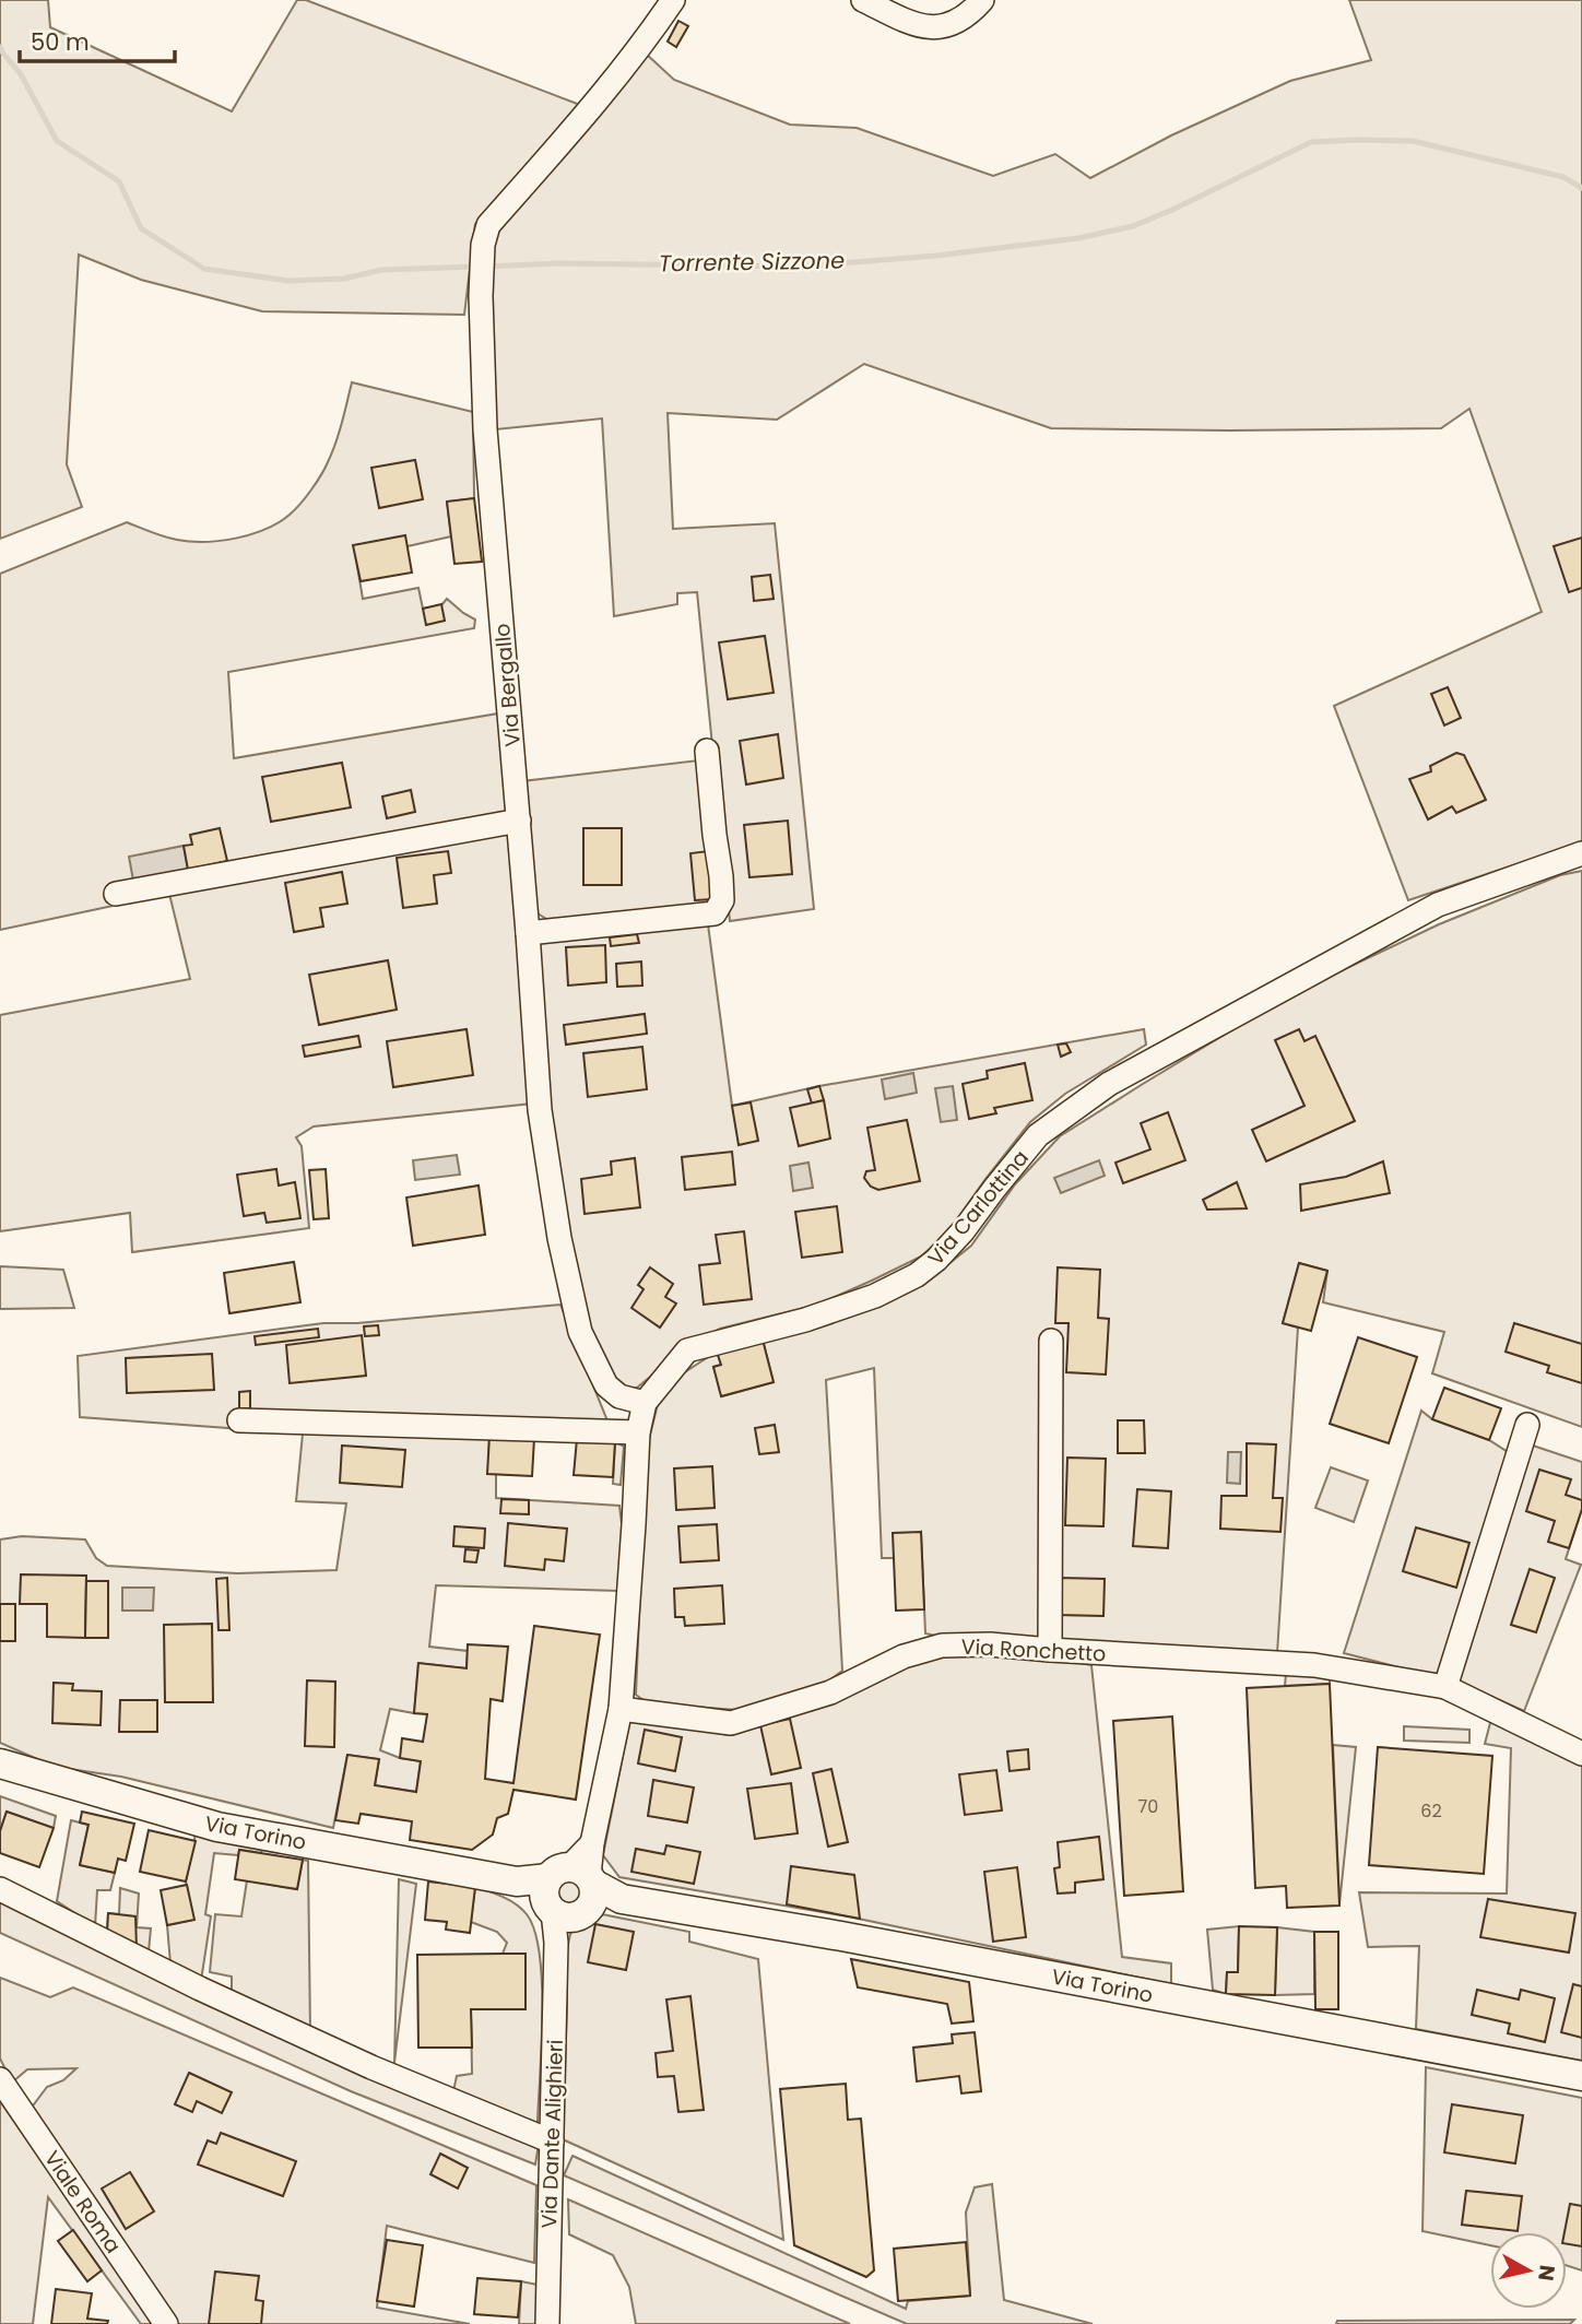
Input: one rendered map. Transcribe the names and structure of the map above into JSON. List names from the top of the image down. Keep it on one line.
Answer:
{"streets":{"main road":["Via Torino"],"street":["Via Bergallo","Via Carlottina","Via Ronchetto","Via Dante Alighieri","Viale Roma"]},"crossings":[["Via Bergallo","Via Carlottina"],["Via Carlottina","Via Ronchetto"],["Via Torino","Via Dante Alighieri"]],"water":["Torrente Sizzone"],"house_numbers":["70","62"],"scale_bar":"50 m","north":"right"}
